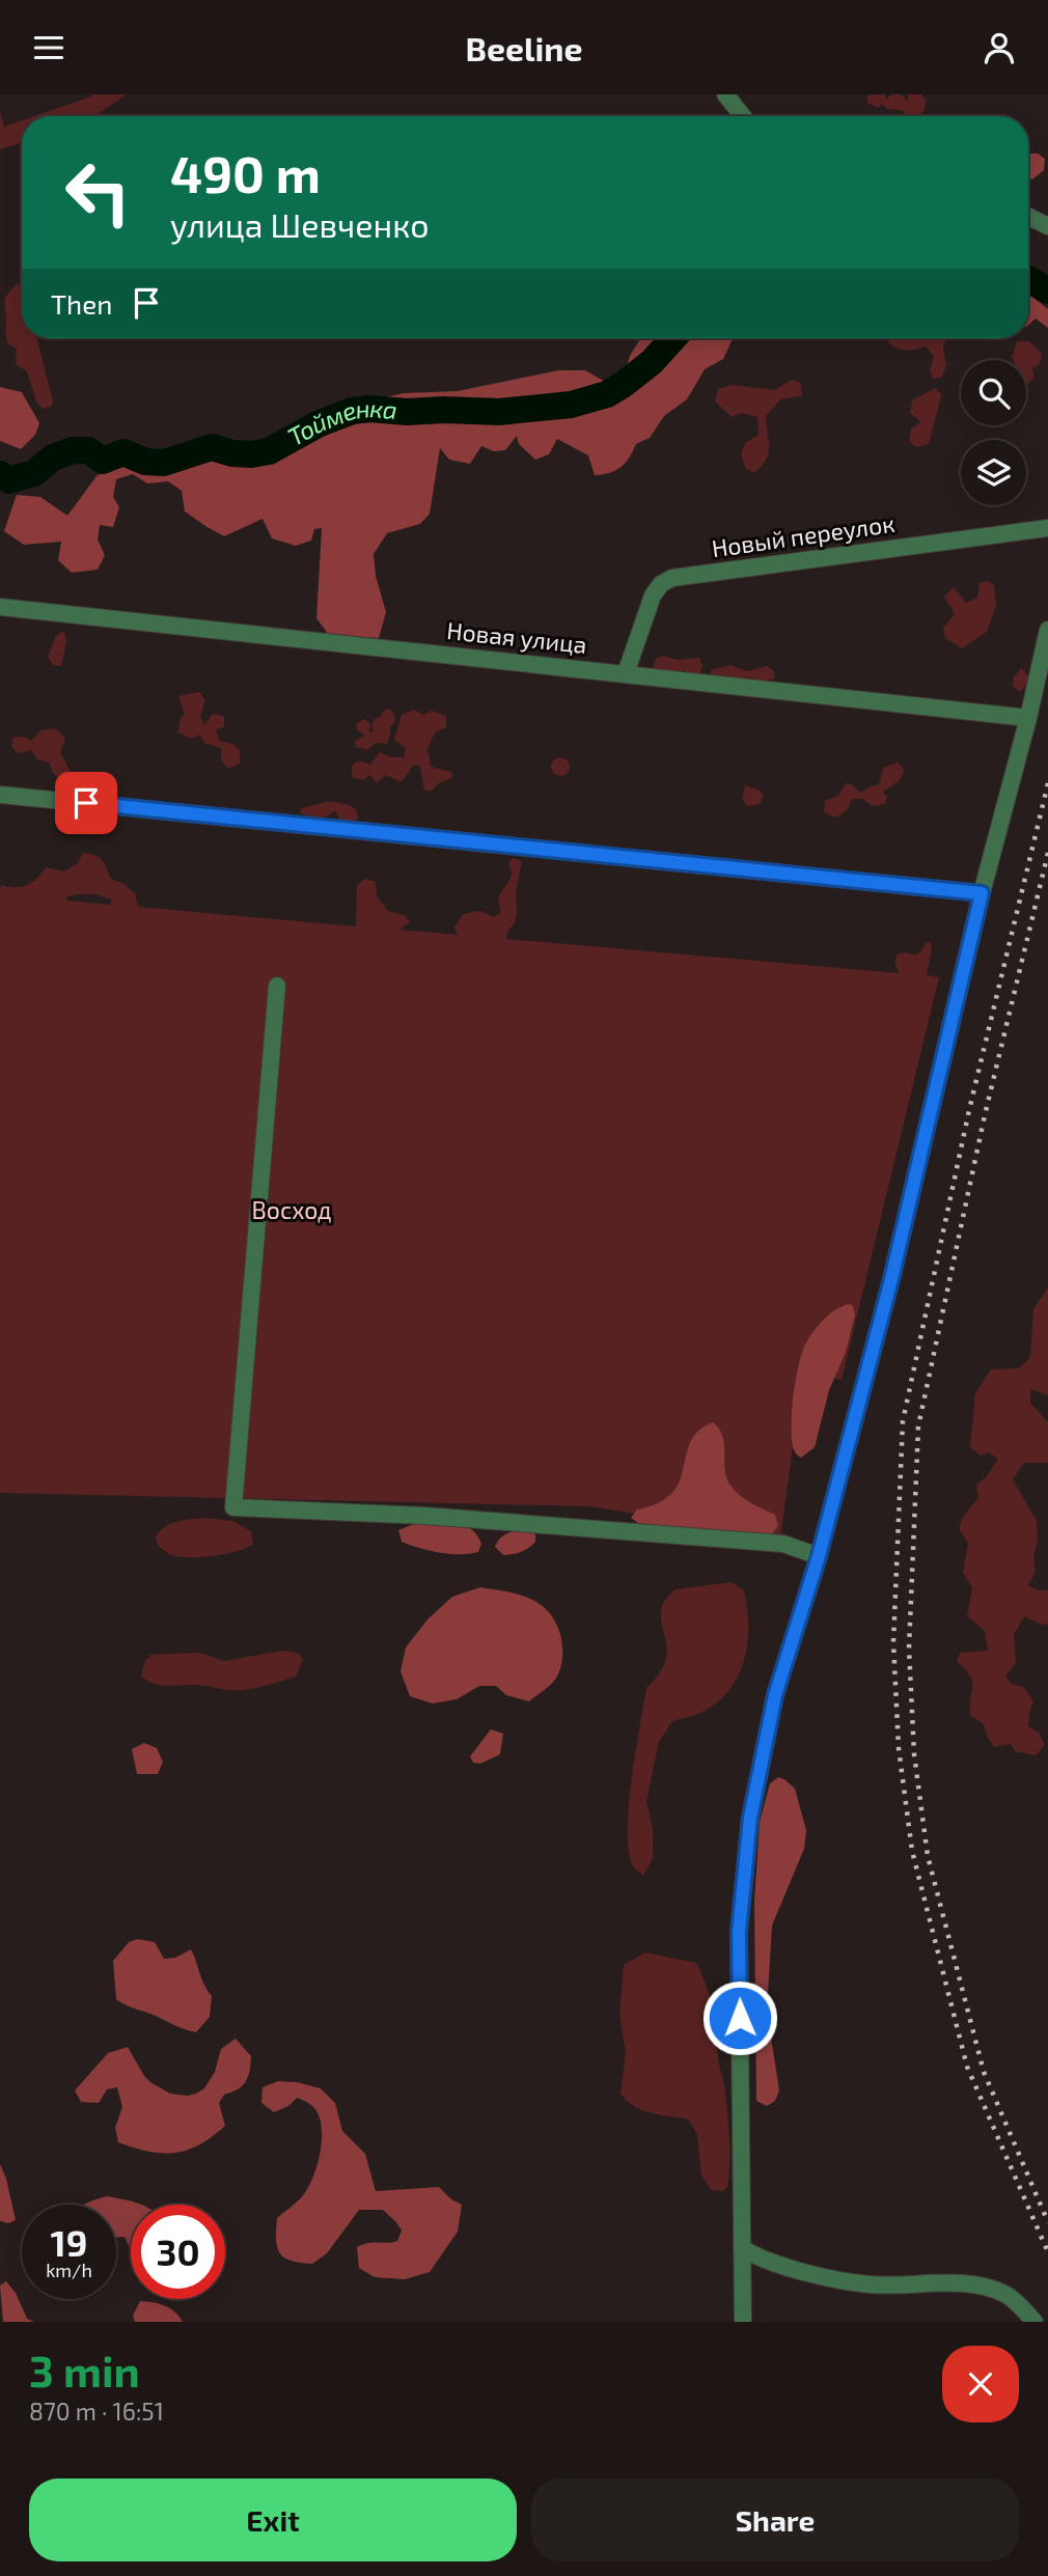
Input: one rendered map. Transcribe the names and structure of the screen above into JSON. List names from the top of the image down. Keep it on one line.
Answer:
{"streets":{"street":["Новый переулок","Новая улица"]},"crossings":[["Новый переулок","Новая улица"]],"water":["Тойменка"],"parks":["Восход"],"page":{"header":"Beeline","turn":["490 m","улица Шевченко"],"then":"Then","speed":"19 km/h","limit":"30","heading":["3 min","870 m · 16:51"],"buttons":["Exit","Share"]}}
